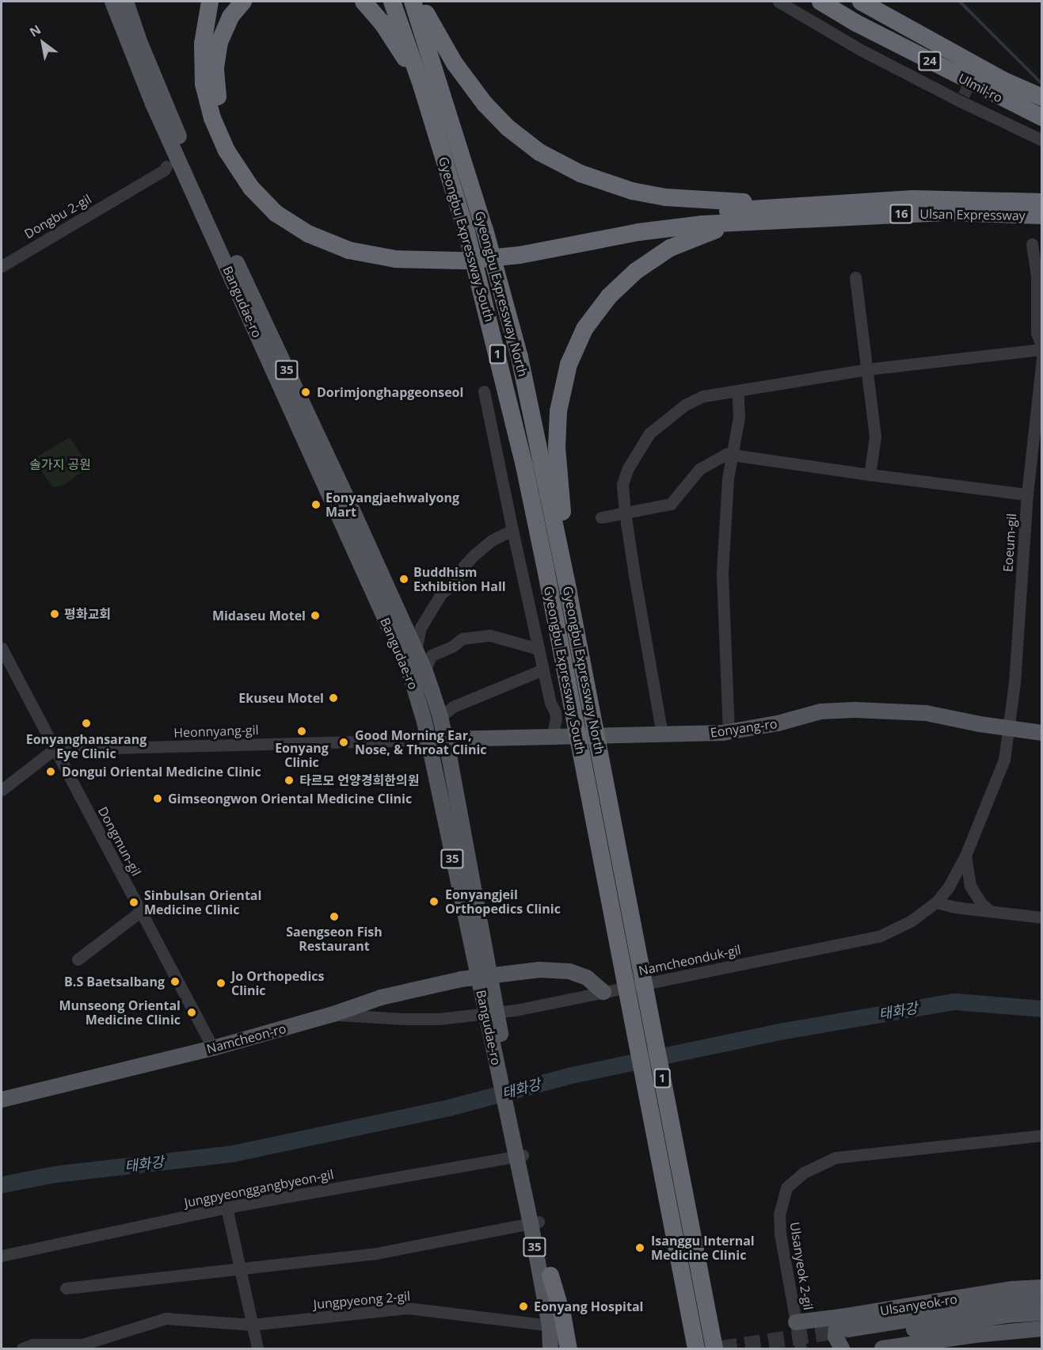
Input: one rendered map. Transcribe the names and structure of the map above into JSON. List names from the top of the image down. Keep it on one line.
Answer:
{"streets":{"highway":["24","Ulmil-ro","16","Ulsan Expressway","Gyeongbu Expressway South","Gyeongbu Expressway North","1"],"main road":["Bangudae-ro","35","Eonyang-ro","Namcheon-ro","Ulsanyeok-ro"],"street":["Dongbu 2-gil","Eoeum-gil","Heonnyang-gil","Dongmun-gil","Namcheonduk-gil","Jungpyeonggangbyeon-gil","Ulsanyeok 2-gil","Jungpyeong 2-gil"]},"crossings":[["Bangudae-ro","35"],["Bangudae-ro","Eonyang-ro"],["Bangudae-ro","Heonnyang-gil"],["Bangudae-ro","Namcheon-ro"],["Bangudae-ro","Jungpyeonggangbyeon-gil"],["35","Jungpyeonggangbyeon-gil"],["35","Jungpyeong 2-gil"],["Eoeum-gil","Eonyang-ro"],["Eonyang-ro","Heonnyang-gil"],["Heonnyang-gil","Dongmun-gil"],["Dongmun-gil","Namcheon-ro"],["Namcheonduk-gil","Namcheon-ro"],["Ulsanyeok 2-gil","Ulsanyeok-ro"]],"water":["태화강"],"parks":["솔가지 공원"],"places":["Dorimjonghapgeonseol","Eonyangjaehwalyong Mart","Buddhism Exhibition Hall","평화교회","Midaseu Motel","Ekuseu Motel","Eonyanghansarang Eye Clinic","Eonyang Clinic","Good Morning Ear, Nose, & Throat Clinic","Dongui Oriental Medicine Clinic","타르모 언양경희한의원","Gimseongwon Oriental Medicine Clinic","Eonyangjeil Orthopedics Clinic","Sinbulsan Oriental Medicine Clinic","Saengseon Fish Restaurant","B.S Baetsalbang","Jo Orthopedics Clinic","Munseong Oriental Medicine Clinic","Isanggu Internal Medicine Clinic","Eonyang Hospital"],"north":"top left"}
